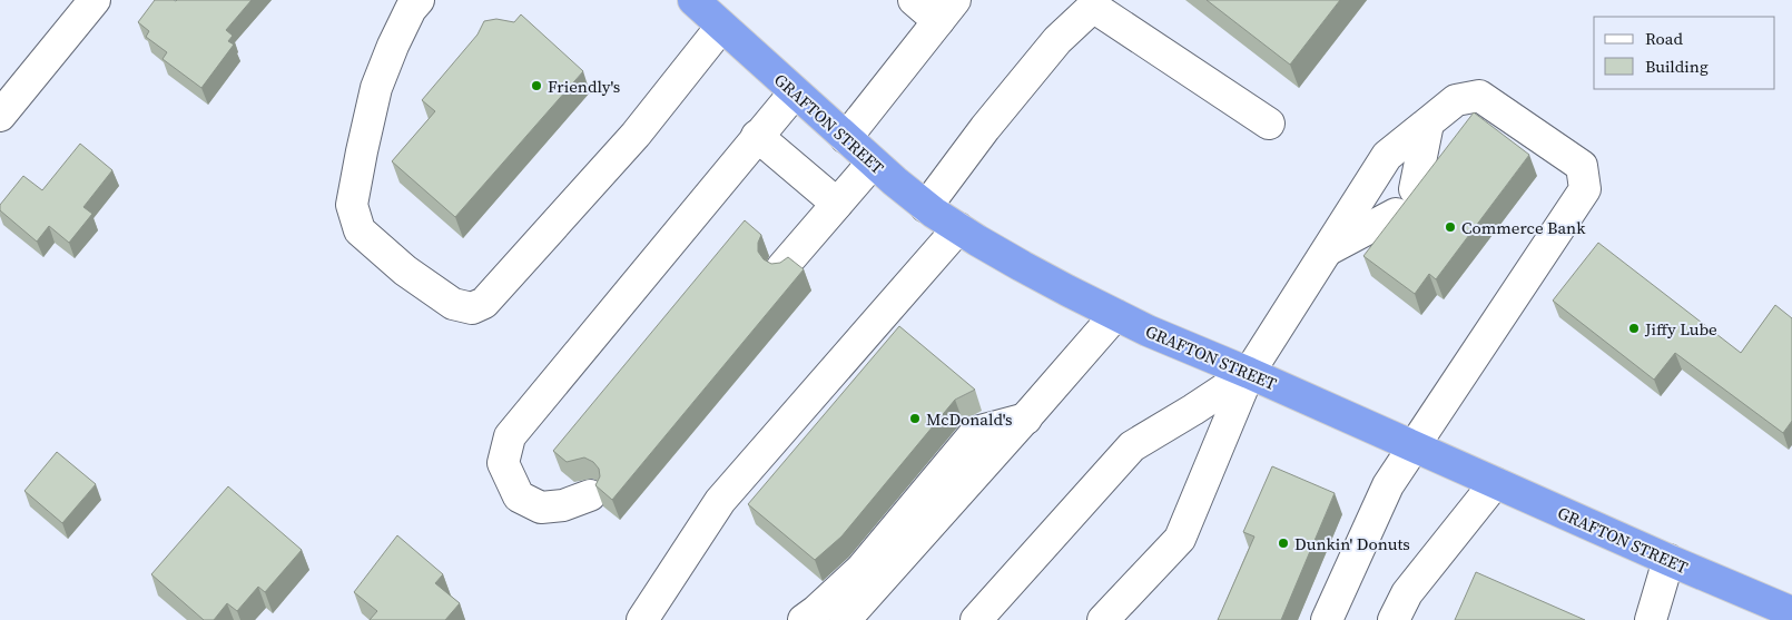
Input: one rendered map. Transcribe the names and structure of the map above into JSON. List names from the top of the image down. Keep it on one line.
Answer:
{"streets":{"highway":["GRAFTON STREET"]},"places":["Friendly's","Commerce Bank","Jiffy Lube","McDonald's","Dunkin' Donuts"],"legend":["Road","Building"]}
